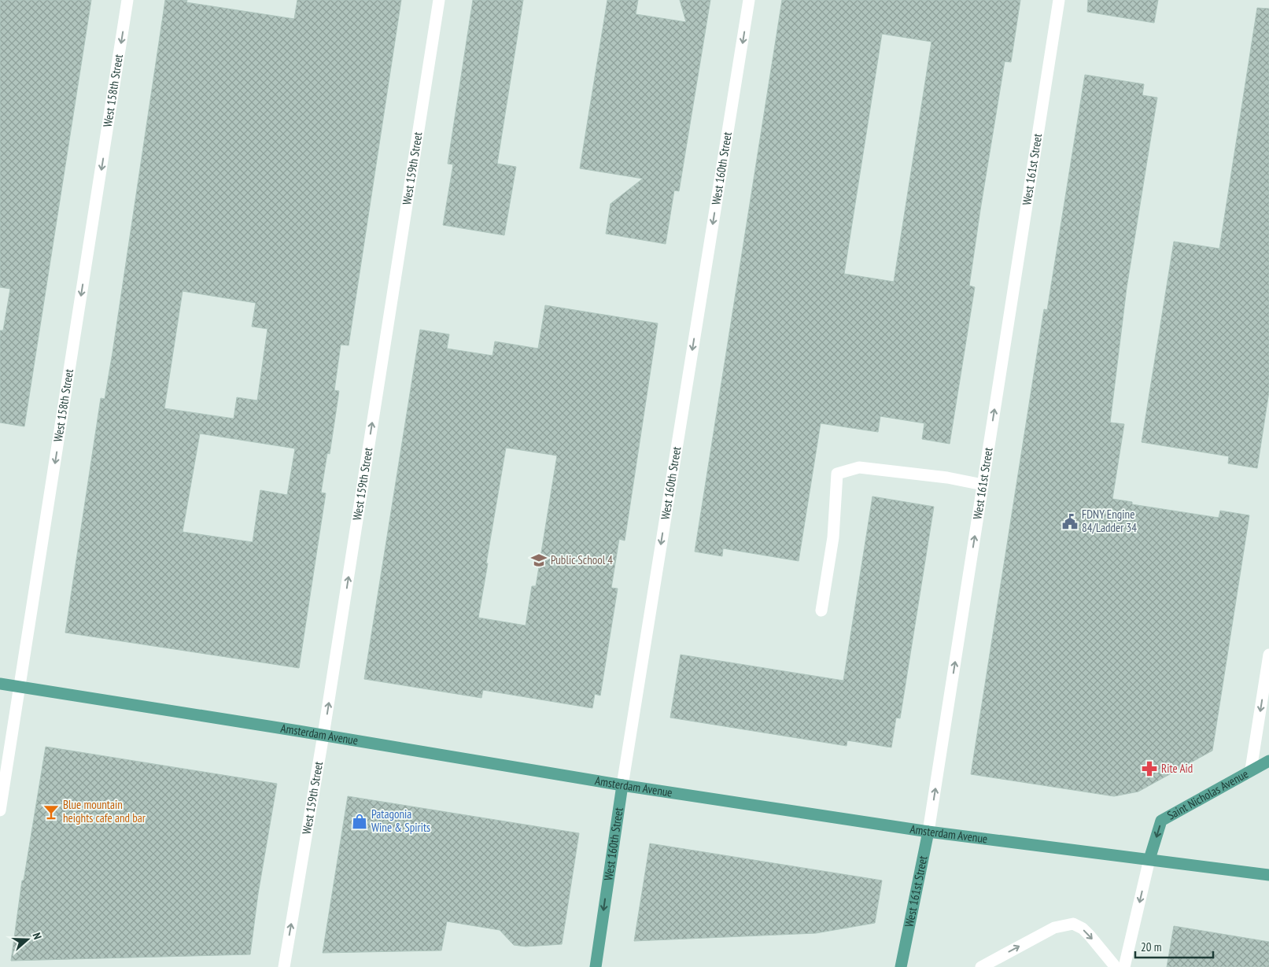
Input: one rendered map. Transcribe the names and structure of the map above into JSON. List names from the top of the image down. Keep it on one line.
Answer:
{"streets":{"main road":["West 160th Street","West 161st Street","Amsterdam Avenue","Saint Nicholas Avenue"],"street":["West 158th Street","West 159th Street"]},"crossings":[["West 158th Street","Amsterdam Avenue"],["West 160th Street","Amsterdam Avenue"],["West 159th Street","Amsterdam Avenue"],["West 161st Street","Amsterdam Avenue"],["Amsterdam Avenue","Saint Nicholas Avenue"]],"one_way":["West 158th Street","West 160th Street","West 159th Street","West 161st Street","Saint Nicholas Avenue"],"places":{"public building":["FDNY Engine 84/Ladder 34"],"school or university":["Public School 4"],"pharmacy":["Rite Aid"],"bar":["Blue mountain heights cafe and bar"],"shop":["Patagonia Wine & Spirits"]},"scale_bar":"20 m","north":"right"}
